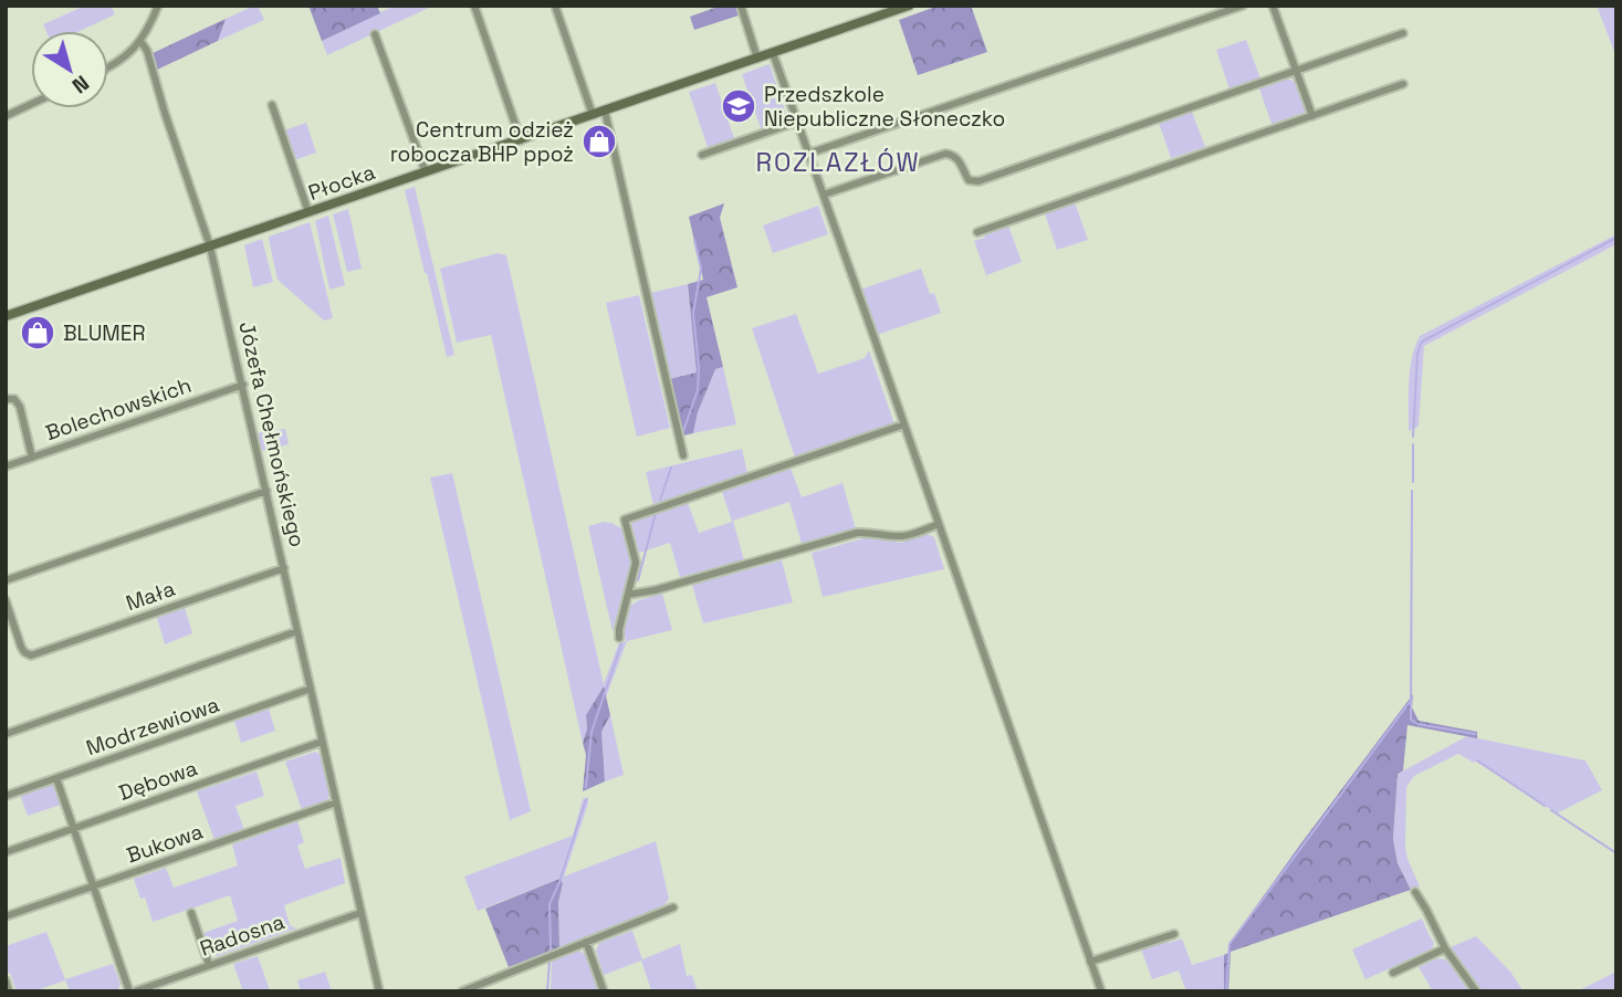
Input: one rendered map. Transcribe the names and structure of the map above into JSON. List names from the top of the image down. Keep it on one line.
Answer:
{"streets":{"street":["Płocka","Bolechowskich","Józefa Chełmońskiego","Mała","Modrzewiowa","Dębowa","Bukowa","Radosna"]},"crossings":[["Płocka","Józefa Chełmońskiego"],["Bolechowskich","Józefa Chełmońskiego"],["Józefa Chełmońskiego","Mała"],["Józefa Chełmońskiego","Modrzewiowa"],["Józefa Chełmońskiego","Dębowa"],["Józefa Chełmońskiego","Bukowa"],["Józefa Chełmońskiego","Radosna"]],"districts":["ROZLAZŁÓW"],"places":{"school or university":["Przedszkole Niepubliczne Słoneczko"],"shop":["Centrum odzież robocza BHP ppoż","BLUMER"]},"north":"bottom right"}
